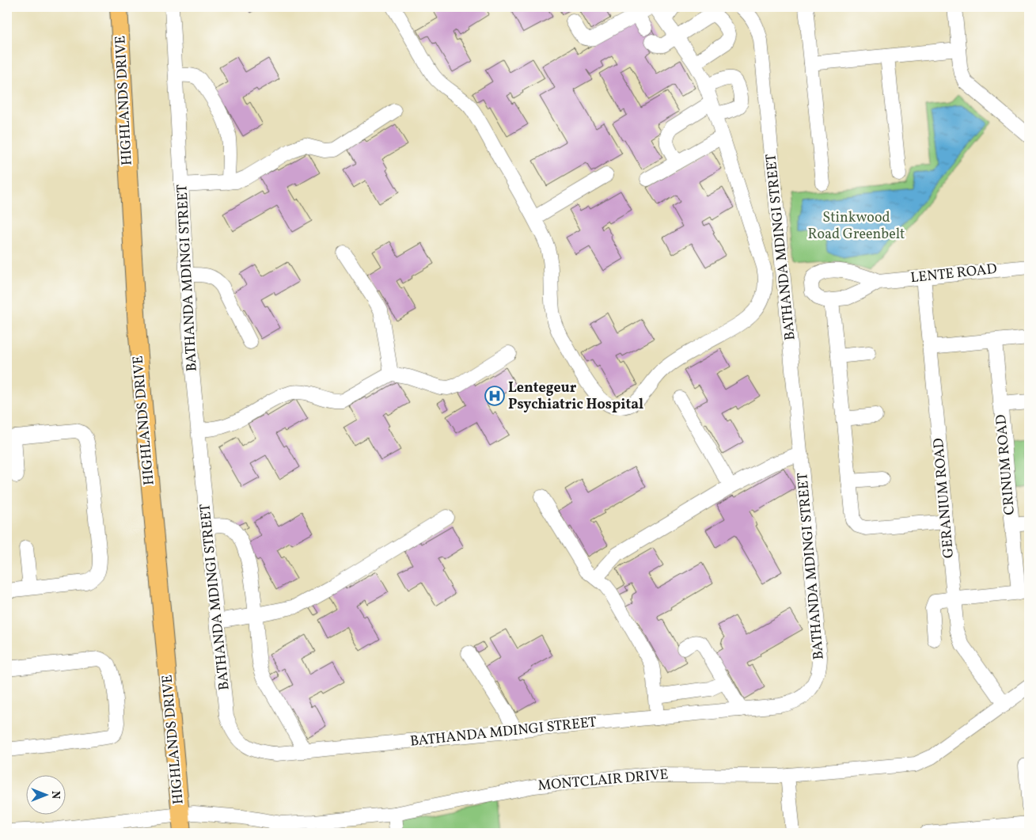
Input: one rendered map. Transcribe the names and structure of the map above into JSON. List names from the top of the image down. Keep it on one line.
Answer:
{"streets":{"main road":["HIGHLANDS DRIVE"],"street":["BATHANDA MDINGI STREET","LENTE ROAD","CRINUM ROAD","GERANIUM ROAD","MONTCLAIR DRIVE"]},"crossings":[["HIGHLANDS DRIVE","MONTCLAIR DRIVE"],["LENTE ROAD","GERANIUM ROAD"],["GERANIUM ROAD","MONTCLAIR DRIVE"]],"parks":["Stinkwood Road Greenbelt"],"places":{"hospital":["Lentegeur Psychiatric Hospital"]},"north":"right"}
